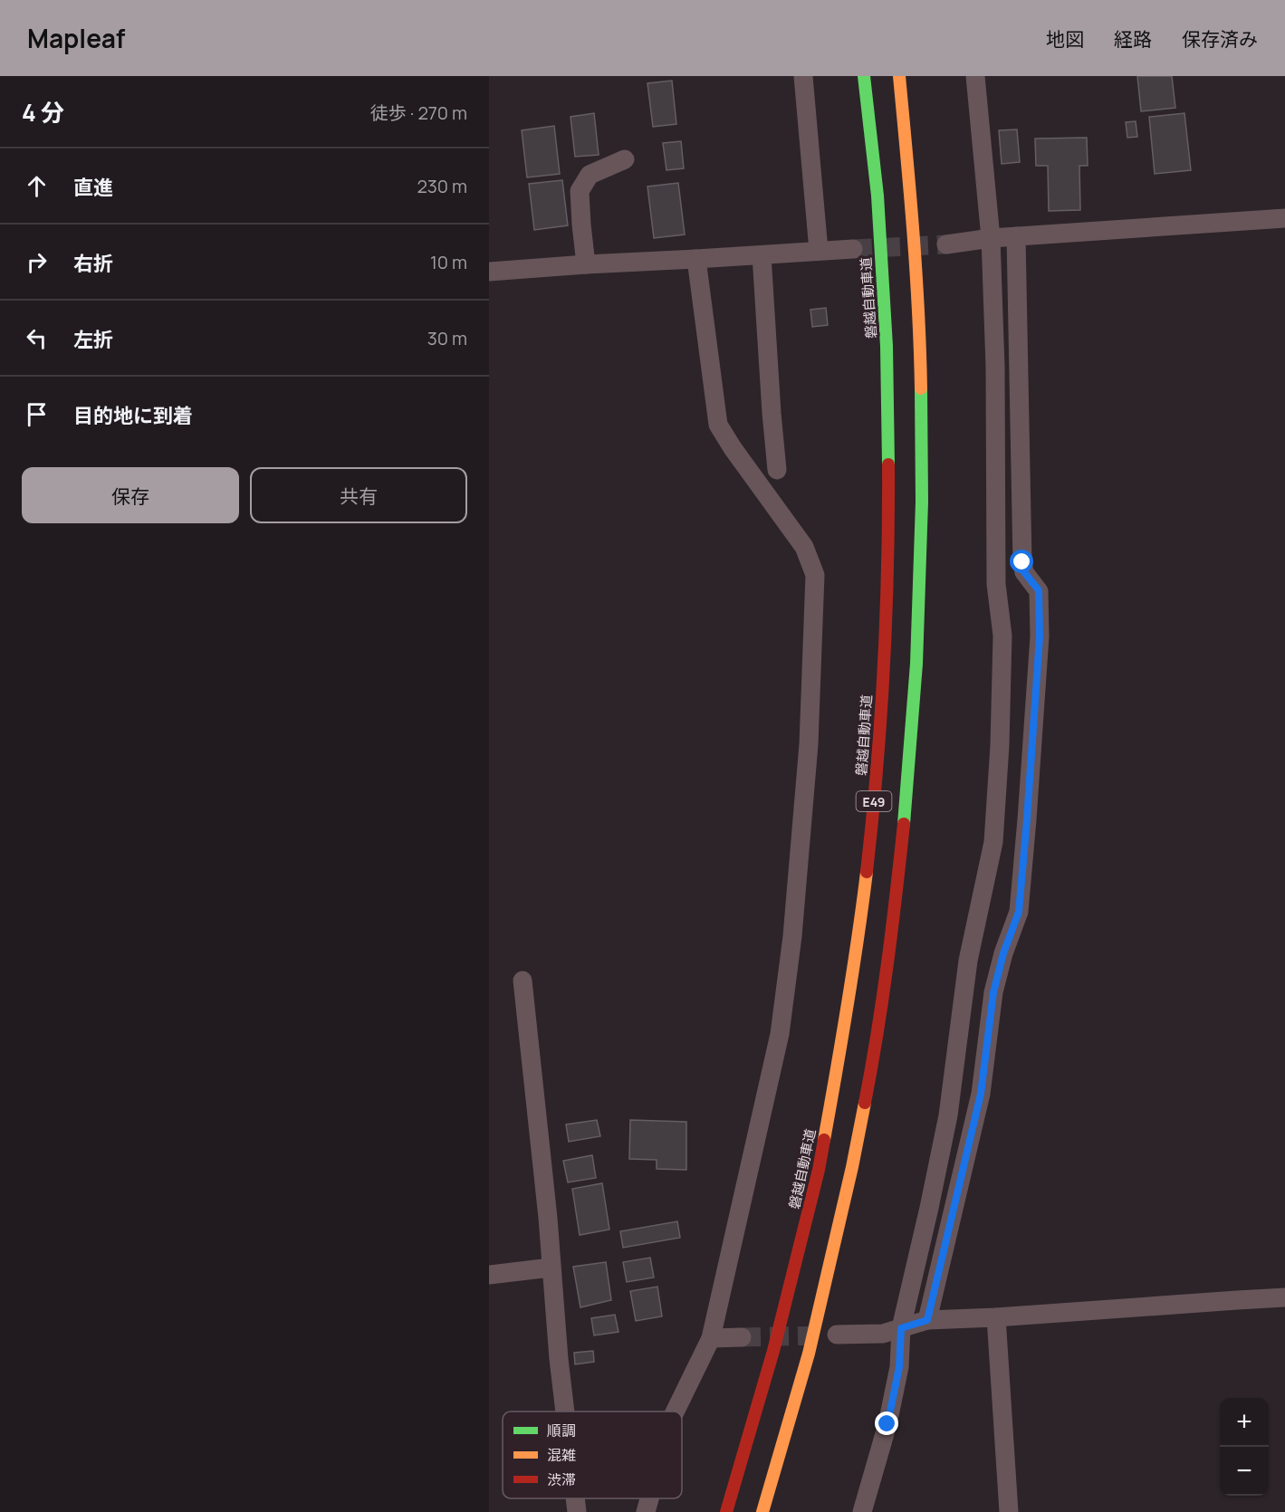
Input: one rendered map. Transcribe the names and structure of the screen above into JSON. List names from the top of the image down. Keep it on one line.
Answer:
{"streets":{"highway":["磐越自動車道","E49"]},"legend":["順調","混雑","渋滞"],"page":{"header":"Mapleaf","nav":["地図","経路","保存済み"],"heading":["4 分","徒歩 · 270 m"],"list":[["直進","230 m"],["右折","10 m"],["左折","30 m"],"目的地に到着"],"buttons":["保存","共有"],"map_buttons":["+","−"]}}
